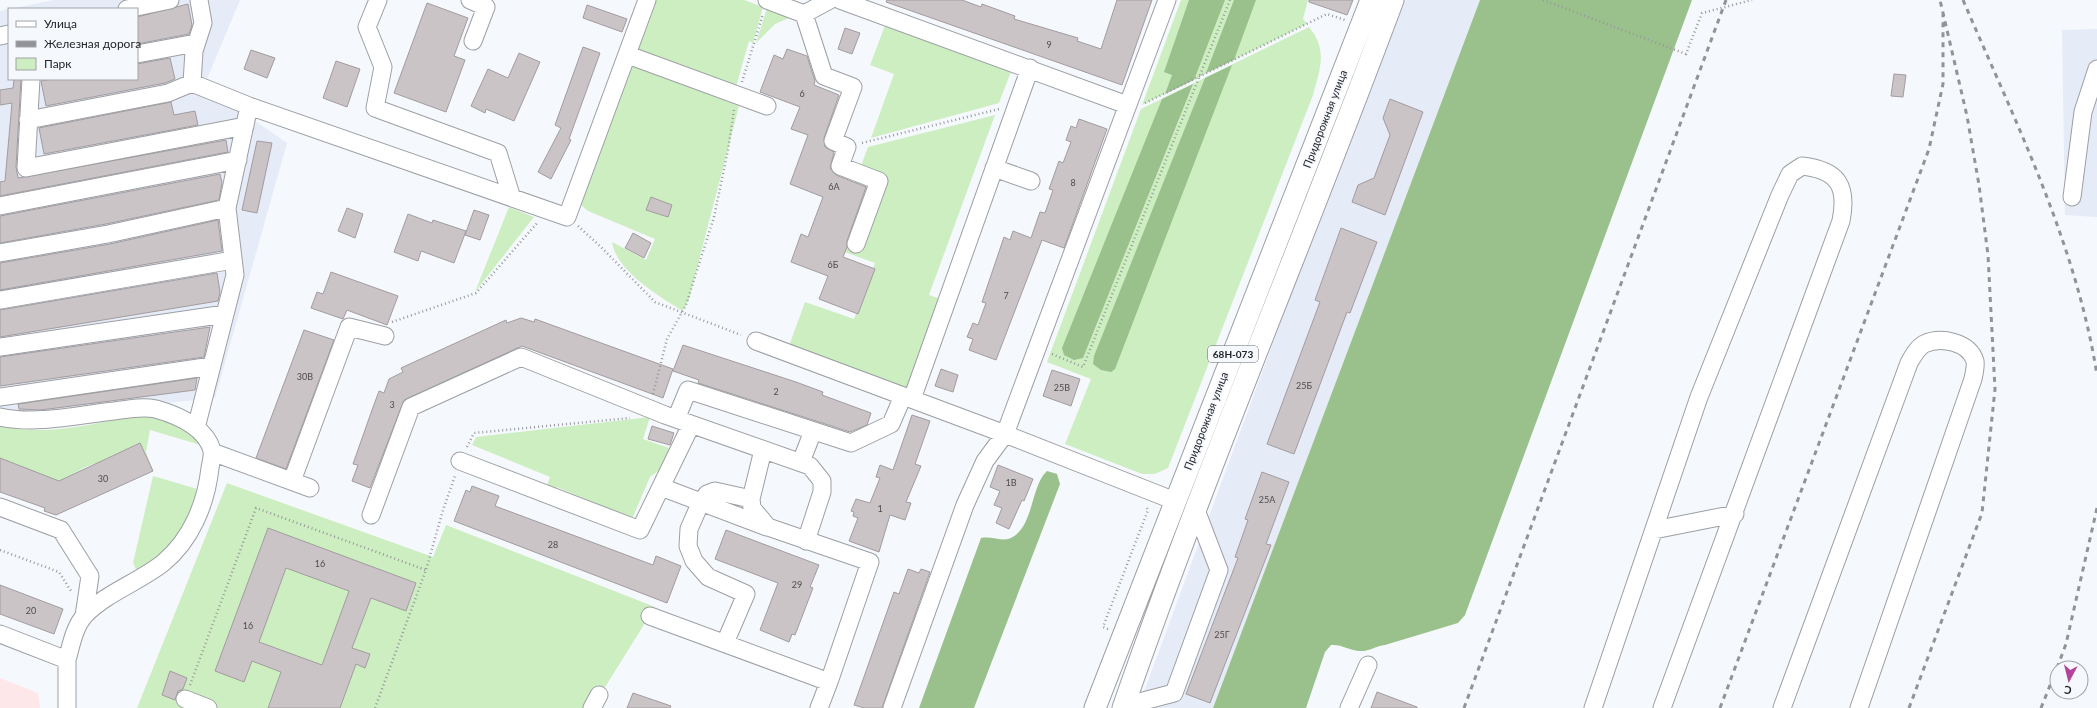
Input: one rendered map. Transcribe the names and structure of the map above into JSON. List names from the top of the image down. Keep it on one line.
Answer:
{"streets":{"main road":["Придорожная улица","68Н-073"]},"house_numbers":["9","6","8","6А","6Б","7","30В","25Б","25В","2","3","30","1В","25А","1","28","16","29","20","16","25Г"],"legend":["Улица","Железная дорога","Парк"],"north":"bottom"}
